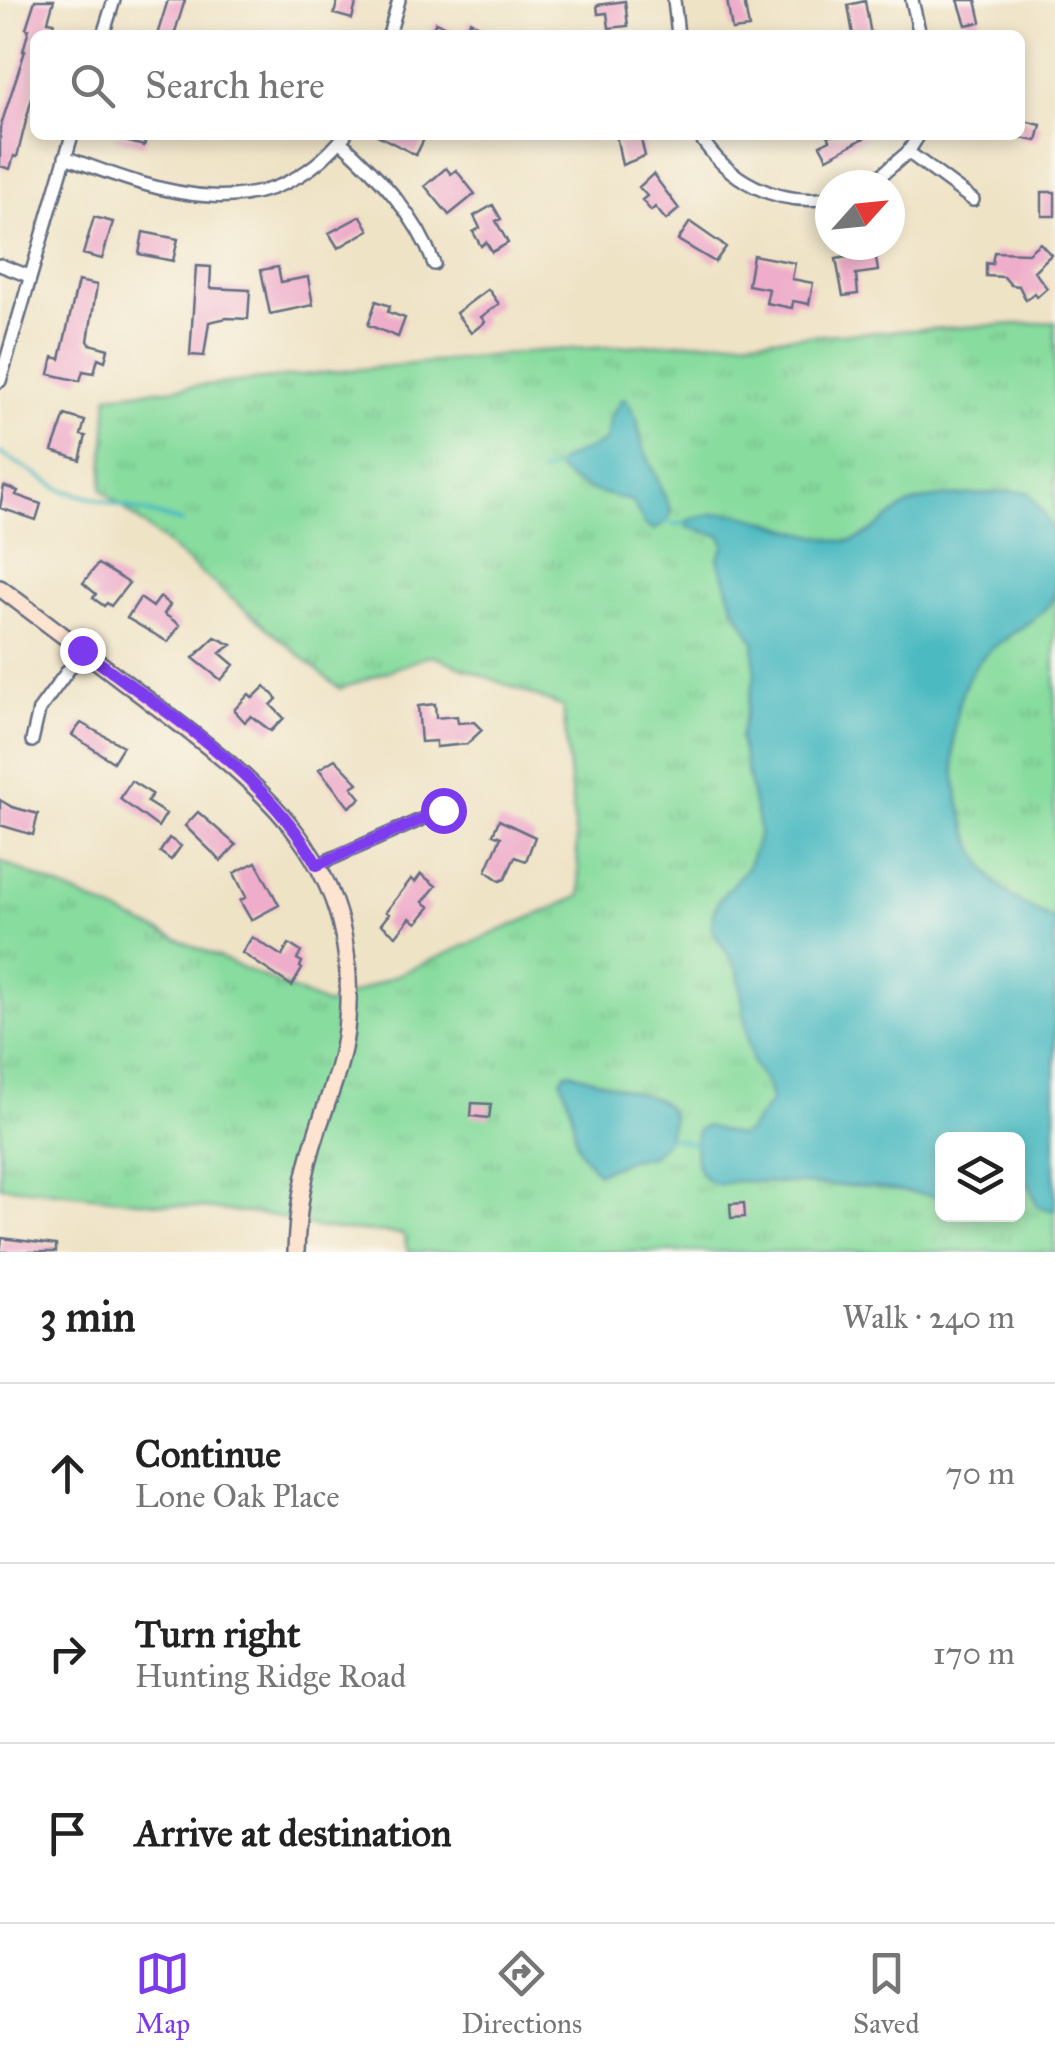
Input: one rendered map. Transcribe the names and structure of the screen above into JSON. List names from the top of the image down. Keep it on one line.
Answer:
{"north":"top right","page":{"search":"Search here","heading":["3 min","Walk · 240 m"],"list":[["Continue","Lone Oak Place","70 m"],["Turn right","Hunting Ridge Road","170 m"],"Arrive at destination"],"nav":["Map","Directions","Saved"]}}
